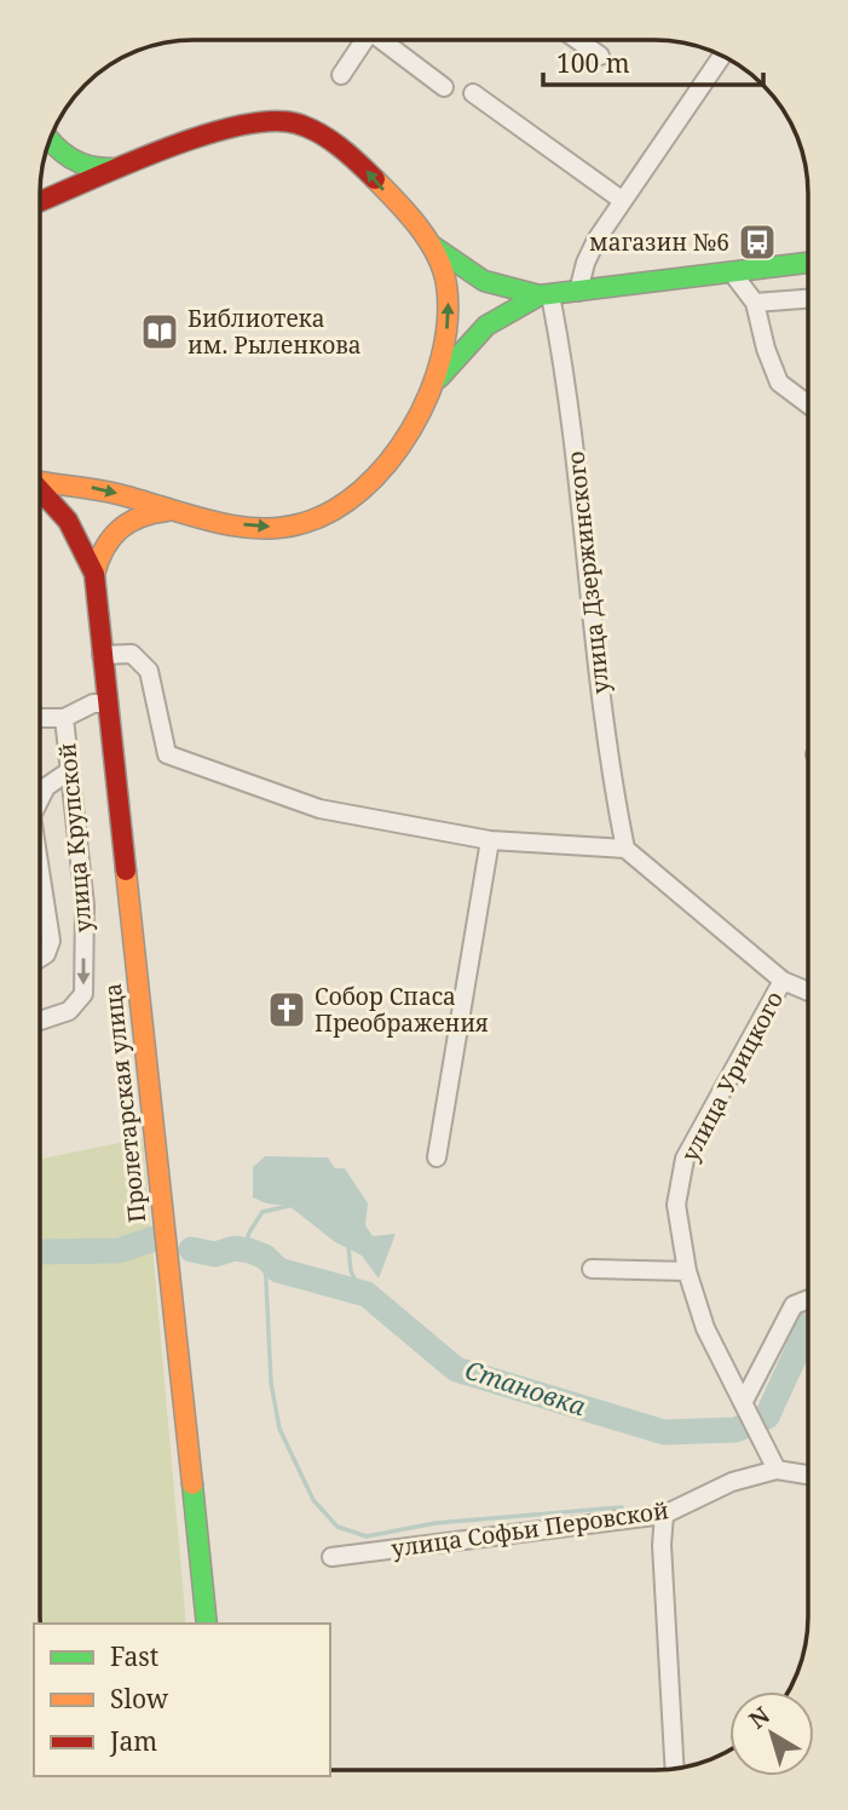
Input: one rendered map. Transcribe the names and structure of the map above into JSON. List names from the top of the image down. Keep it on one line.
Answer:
{"streets":{"main road":["Пролетарская улица"],"street":["улица Дзержинского","улица Крупской","улица Урицкого","улица Софьи Перовской"]},"crossings":[["улица Урицкого","улица Софьи Перовской"]],"water":["Становка"],"places":{"bus stop":["магазин №6"],"library":["Библиотека им. Рыленкова"],"church":["Собор Спаса Преображения"]},"legend":["Fast","Slow","Jam"],"scale_bar":"100 m","north":"top left"}
